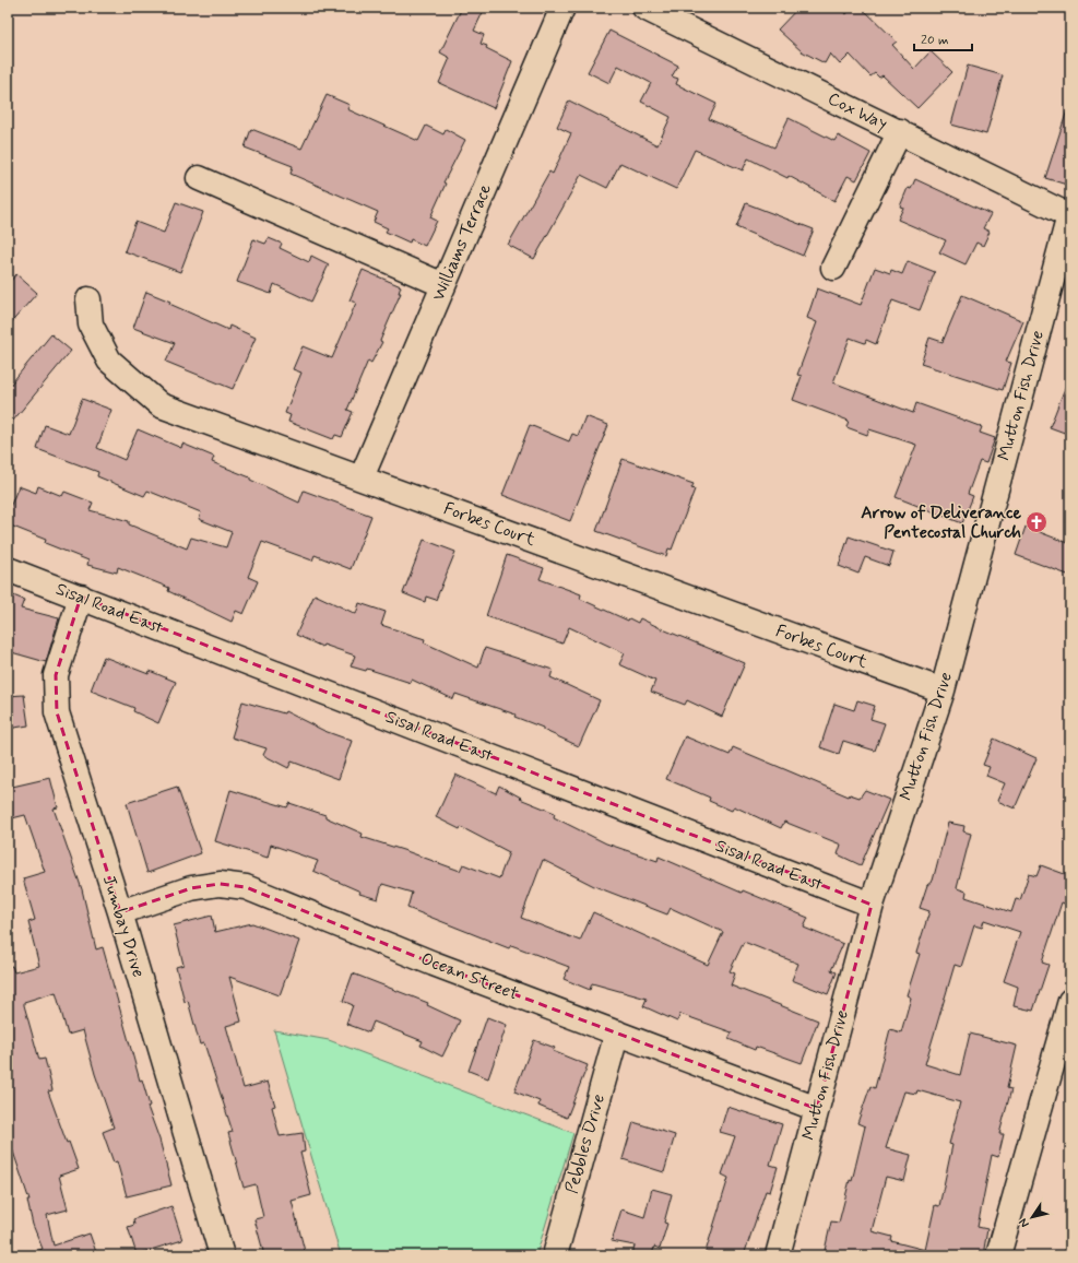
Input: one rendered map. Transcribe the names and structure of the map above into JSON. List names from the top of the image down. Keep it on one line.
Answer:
{"streets":{"street":["Cox Way","Williams Terrace","Mutton Fish Drive","Forbes Court","Sisal Road East","Jumbay Drive","Ocean Street","Pebbles Drive"]},"crossings":[["Cox Way","Mutton Fish Drive"],["Williams Terrace","Forbes Court"],["Mutton Fish Drive","Forbes Court"],["Mutton Fish Drive","Sisal Road East"],["Mutton Fish Drive","Ocean Street"],["Sisal Road East","Jumbay Drive"],["Jumbay Drive","Ocean Street"],["Ocean Street","Pebbles Drive"]],"places":{"church":["Arrow of Deliverance Pentecostal Church"]},"scale_bar":"20 m","north":"bottom left"}
